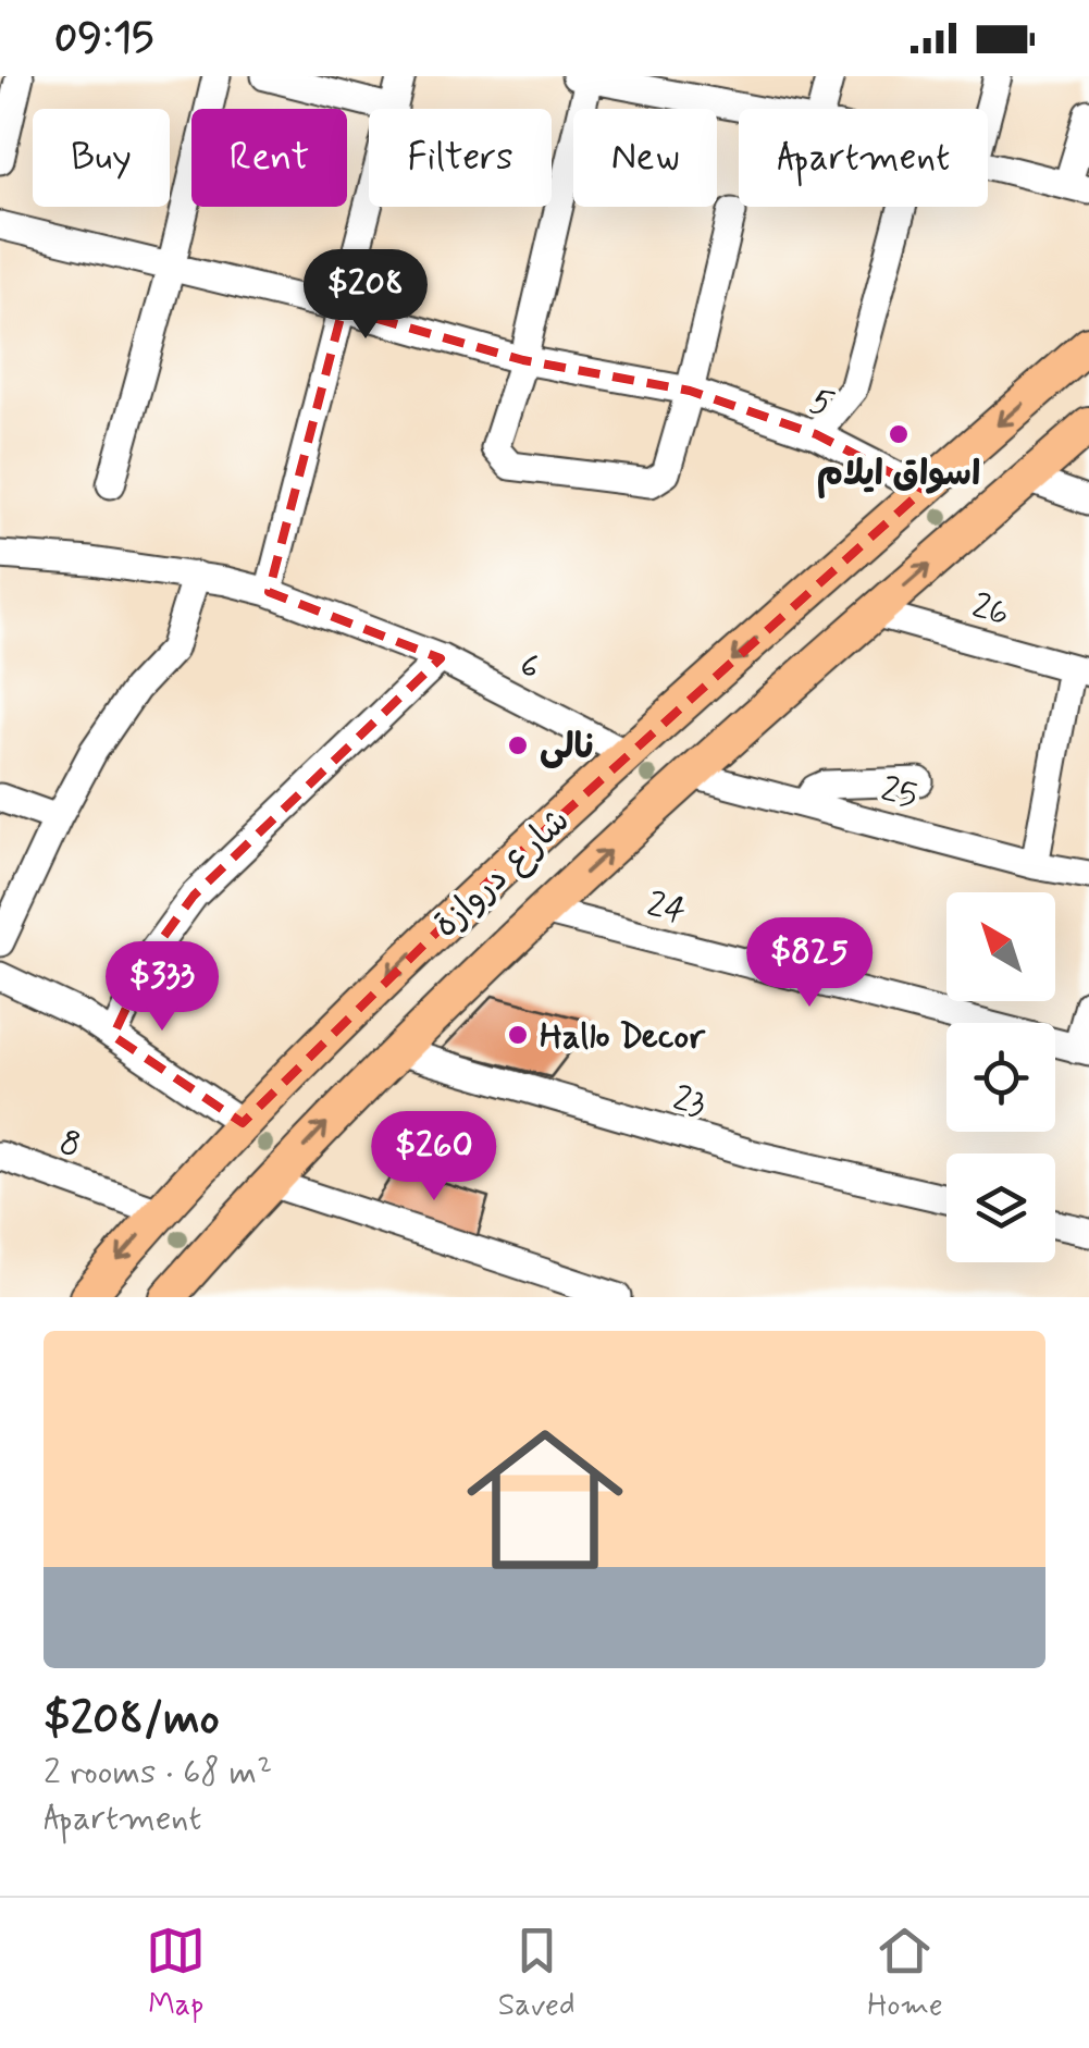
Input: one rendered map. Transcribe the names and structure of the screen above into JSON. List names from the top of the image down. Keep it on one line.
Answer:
{"streets":{"main road":["شارع دروازة"],"street":["5","26","6","25","24","23","8"]},"crossings":[["5","شارع دروازة"],["26","شارع دروازة"],["6","شارع دروازة"],["25","شارع دروازة"],["شارع دروازة","24"],["شارع دروازة","23"],["شارع دروازة","8"]],"places":["اسواق ایلام","نالی","Hallo Decor"],"north":"top left","page":{"status":"09:15","chip":["Buy","Rent","Filters","New","Apartment"],"price":["$208","$825","$333","$260"],"list":[{"name":"$208/mo","note":"2 rooms · 68 m² · Apartment"}],"tabs":["Map","Saved","Home"]}}
